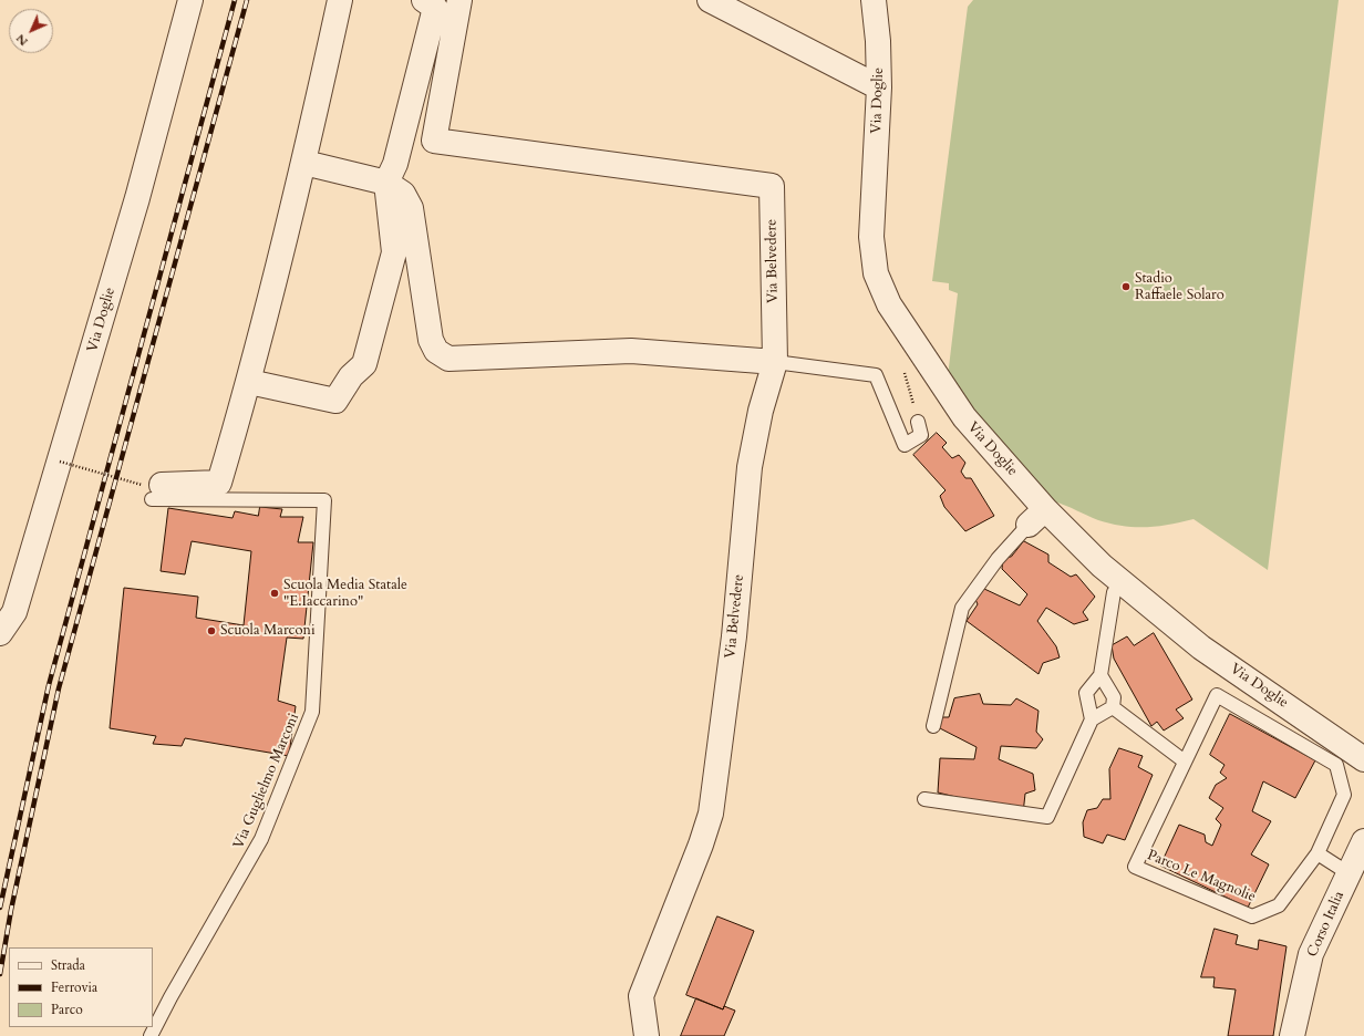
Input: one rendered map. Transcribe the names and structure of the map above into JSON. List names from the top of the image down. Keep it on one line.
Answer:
{"streets":{"street":["Via Doglie","Via Belvedere","Corso Italia"],"lane":["Via Guglielmo Marconi","Parco Le Magnolie"]},"places":["Stadio Raffaele Solaro","Scuola Media Statale \"E.Iaccarino\"","Scuola Marconi"],"legend":["Strada","Ferrovia","Parco"],"north":"bottom left"}
